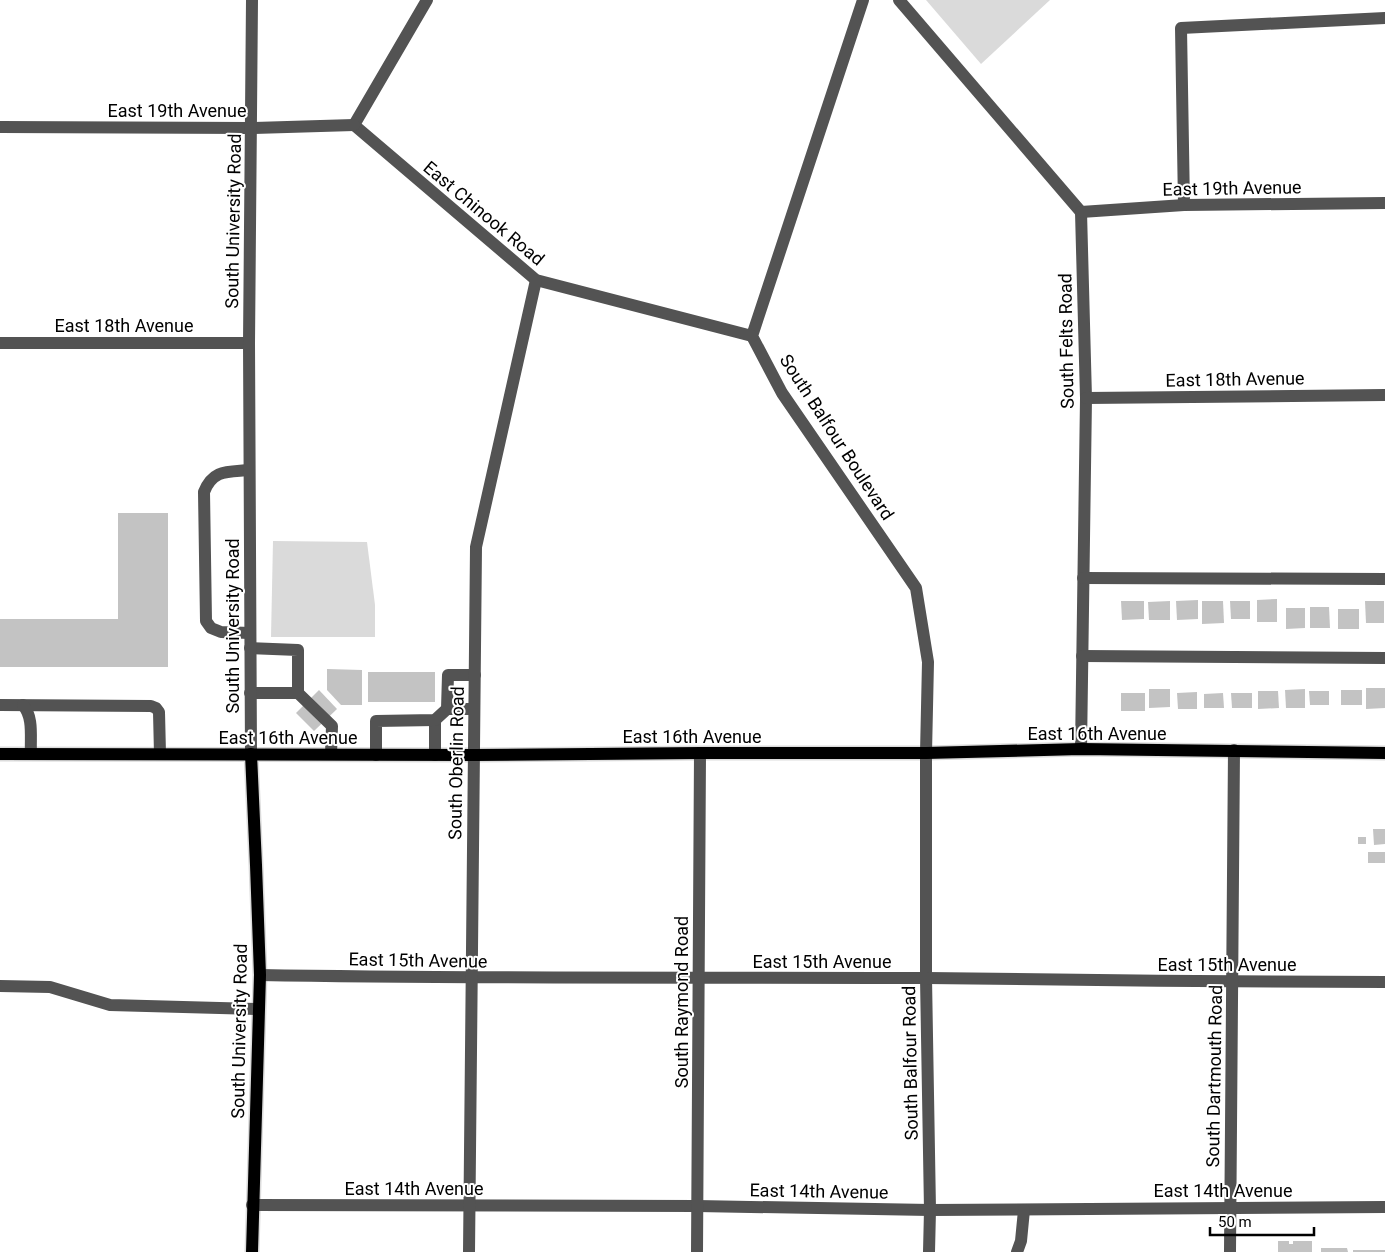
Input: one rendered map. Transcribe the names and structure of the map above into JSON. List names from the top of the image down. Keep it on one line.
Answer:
{"streets":{"main road":["South University Road","East 16th Avenue"],"street":["East 19th Avenue","East Chinook Road","East 18th Avenue","South Felts Road","South Balfour Boulevard","South Oberlin Road","East 15th Avenue","South Raymond Road","South Balfour Road","South Dartmouth Road","East 14th Avenue"]},"crossings":[["East 19th Avenue","East Chinook Road"],["East 19th Avenue","South University Road"],["East 19th Avenue","South Felts Road"],["East Chinook Road","South Balfour Boulevard"],["East Chinook Road","South Oberlin Road"],["South University Road","East 18th Avenue"],["South University Road","East 16th Avenue"],["South University Road","East 15th Avenue"],["South University Road","East 14th Avenue"],["East 18th Avenue","South Felts Road"],["South Felts Road","East 16th Avenue"],["South Balfour Boulevard","East 16th Avenue"],["South Balfour Boulevard","South Balfour Road"],["East 16th Avenue","South Oberlin Road"],["East 16th Avenue","South Raymond Road"],["East 16th Avenue","South Balfour Road"],["East 16th Avenue","South Dartmouth Road"],["South Oberlin Road","East 15th Avenue"],["South Oberlin Road","East 14th Avenue"],["East 15th Avenue","South Raymond Road"],["East 15th Avenue","South Balfour Road"],["East 15th Avenue","South Dartmouth Road"],["South Raymond Road","East 14th Avenue"],["South Balfour Road","East 14th Avenue"],["South Dartmouth Road","East 14th Avenue"]],"scale_bar":"50 m"}
